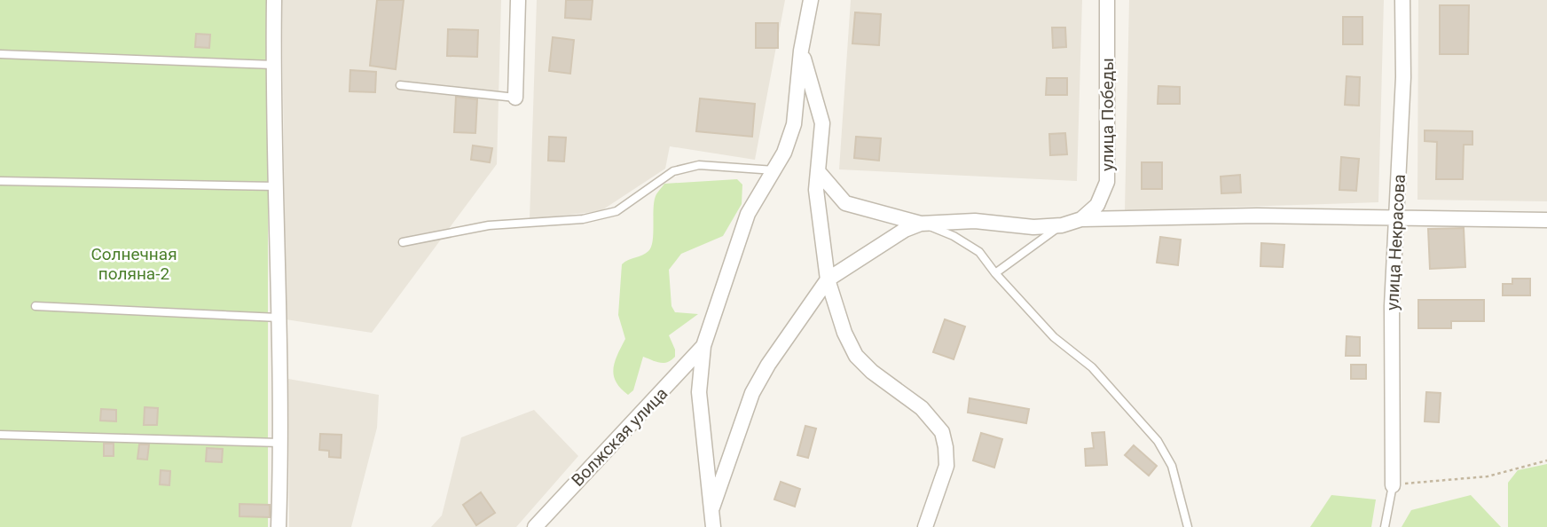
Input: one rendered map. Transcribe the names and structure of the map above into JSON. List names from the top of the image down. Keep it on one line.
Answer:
{"streets":{"street":["улица Победы","улица Некрасова","Волжская улица"]},"parks":["Солнечная поляна-2"]}
